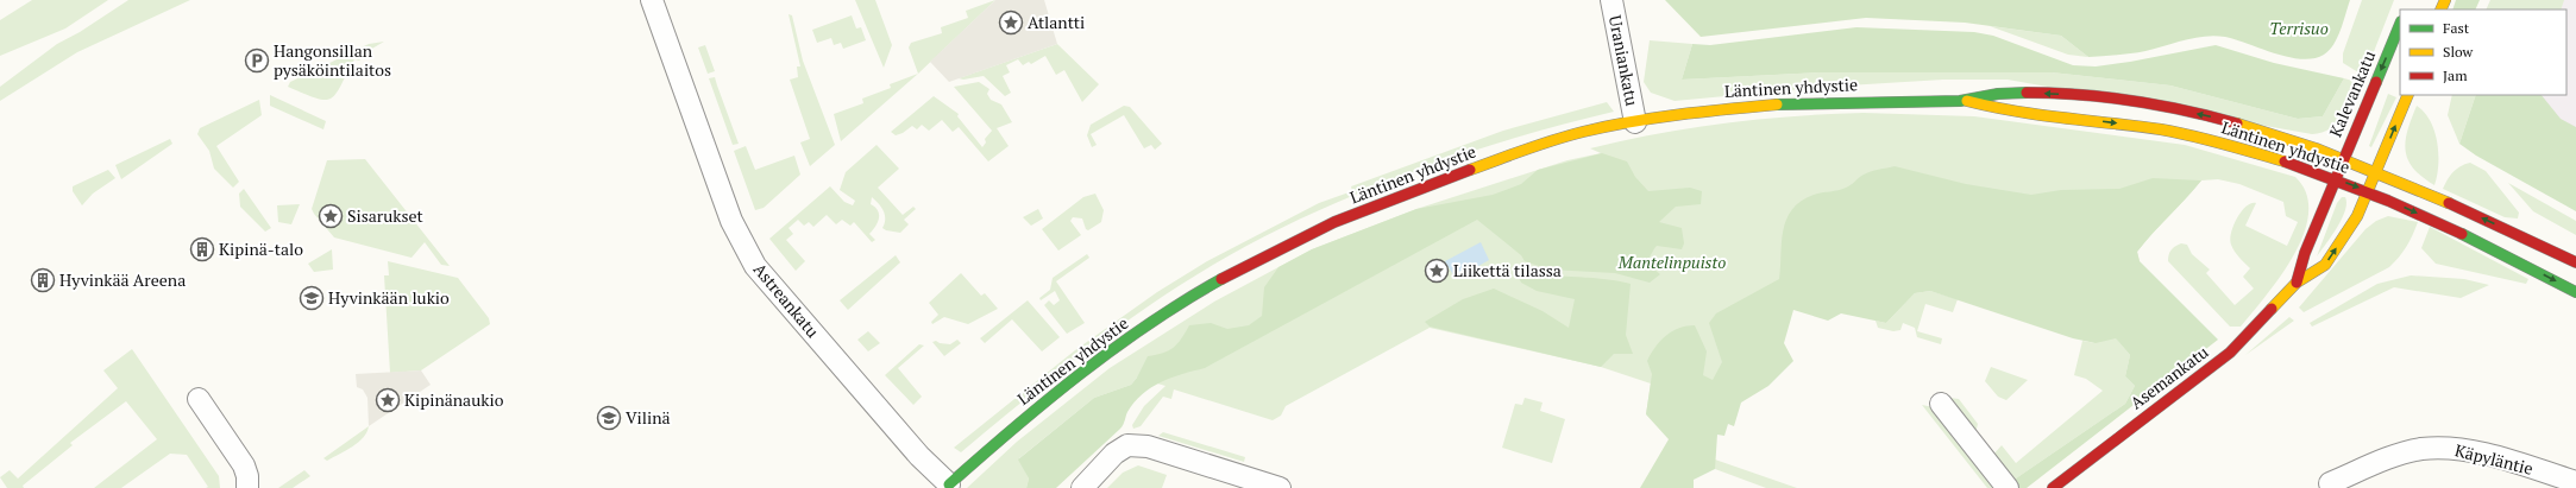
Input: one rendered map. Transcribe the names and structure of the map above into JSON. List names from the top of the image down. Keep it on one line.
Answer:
{"streets":{"main road":["Läntinen yhdystie","Kalevankatu","Asemankatu"],"street":["Uraniankatu","Astreankatu","Käpyläntie"]},"crossings":[["Uraniankatu","Läntinen yhdystie"],["Läntinen yhdystie","Kalevankatu"],["Läntinen yhdystie","Astreankatu"],["Läntinen yhdystie","Asemankatu"],["Kalevankatu","Asemankatu"]],"parks":["Terrisuo","Mantelinpuisto"],"places":{"place":["Atlantti","Sisarukset","Liikettä tilassa","Kipinänaukio"],"parking":["Hangonsillan pysäköintilaitos"],"building":["Kipinä-talo","Hyvinkää Areena"],"school or university":["Hyvinkään lukio","Vilinä"]},"legend":["Fast","Slow","Jam"]}
